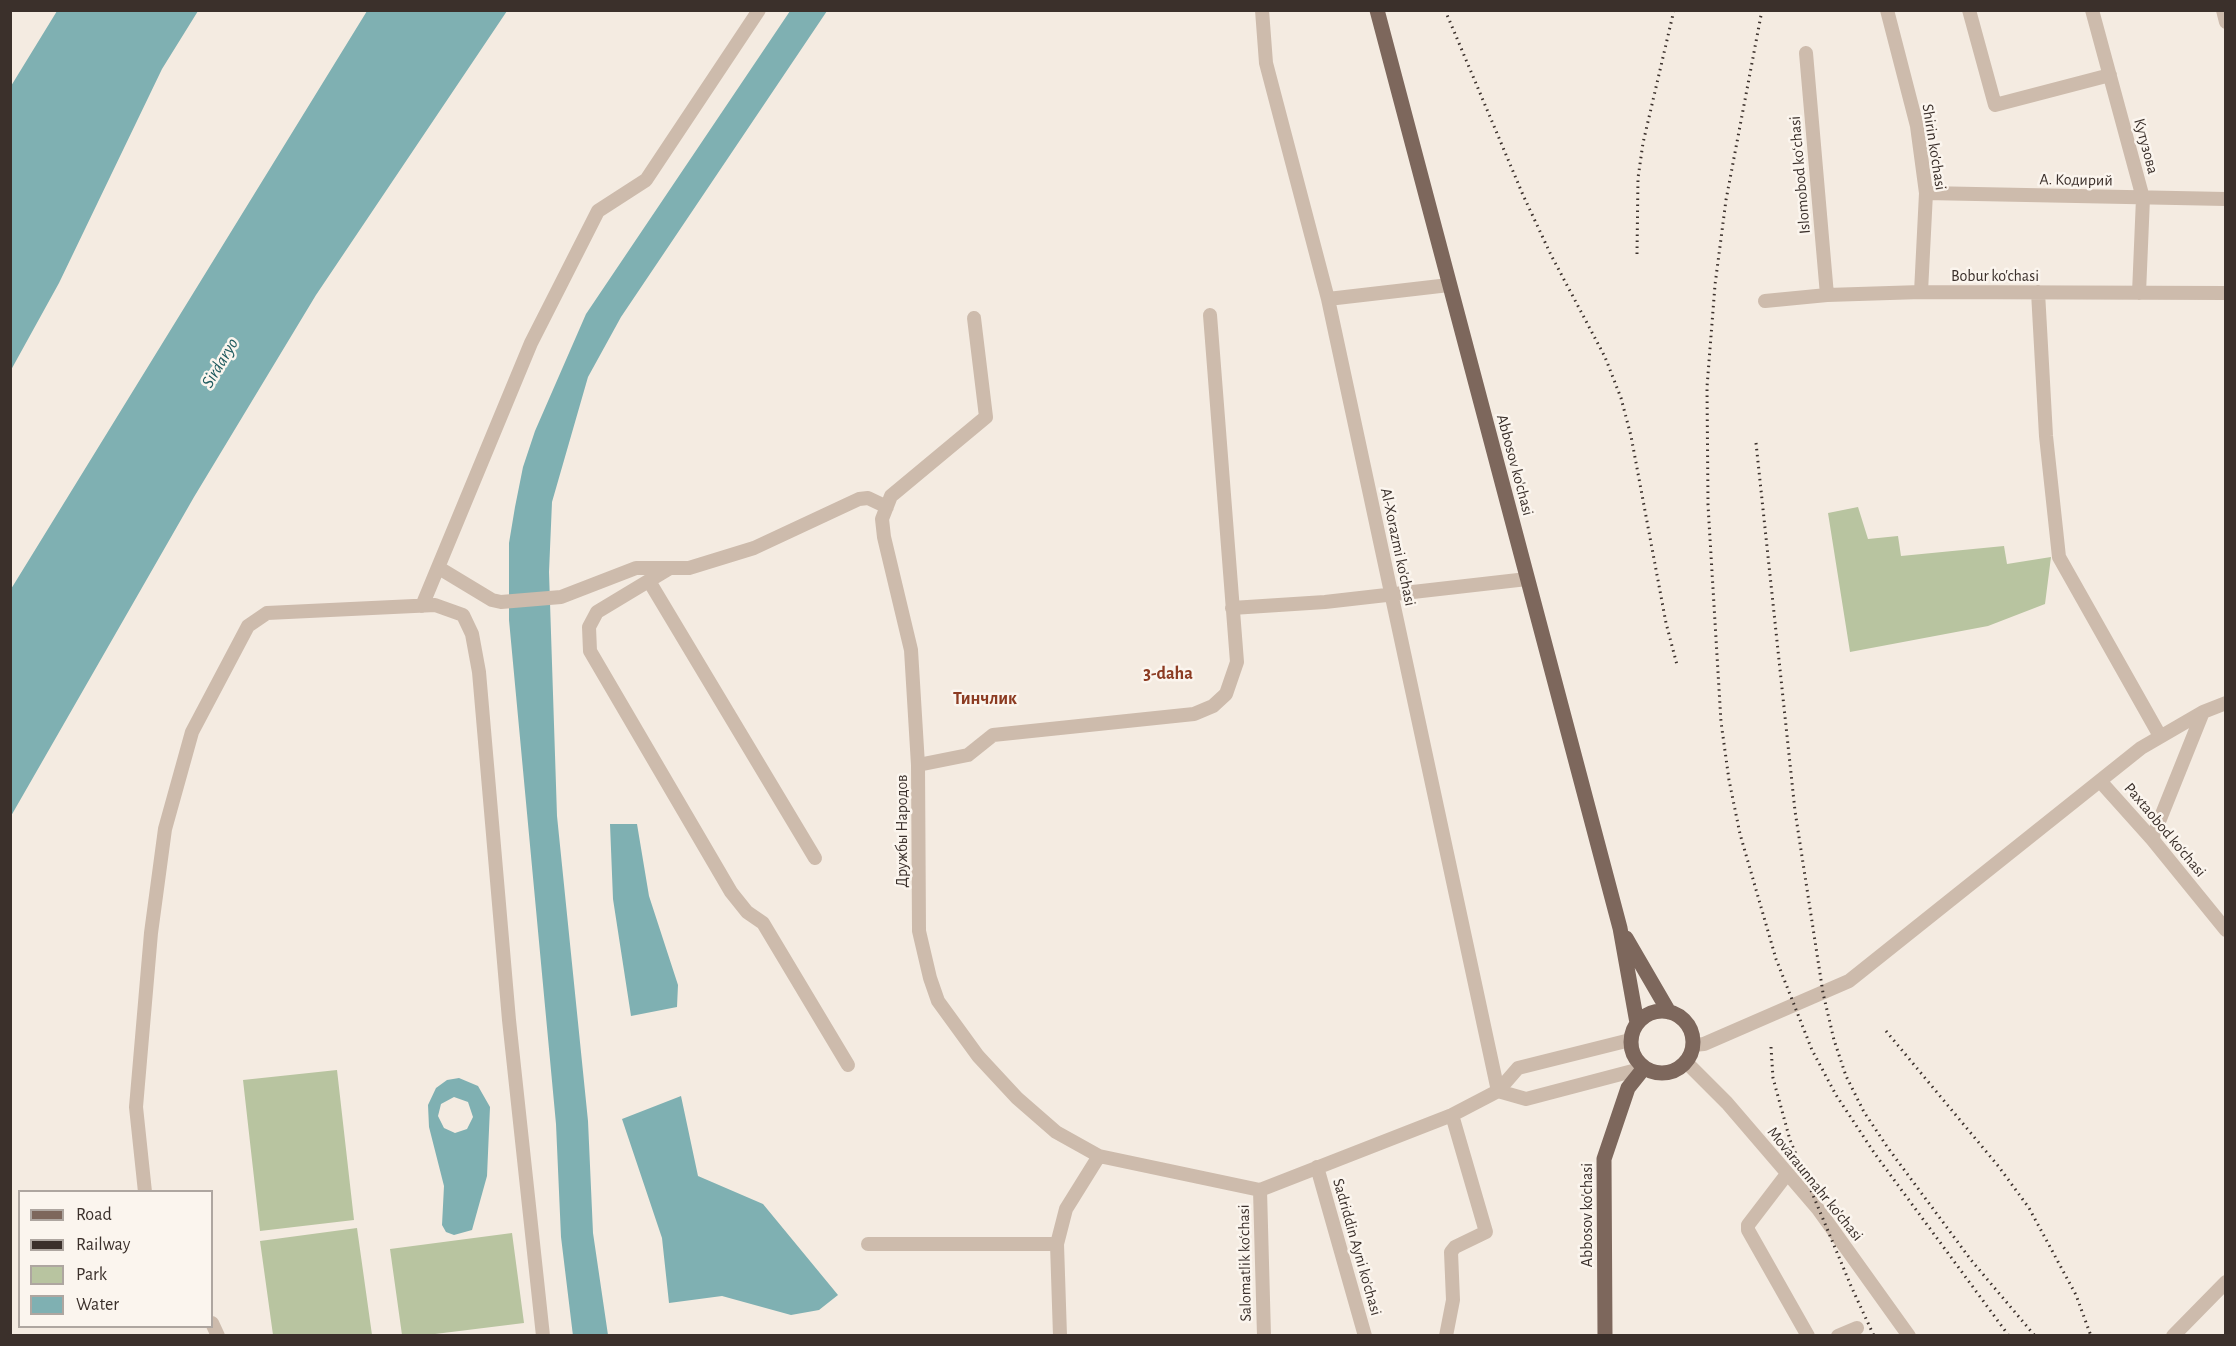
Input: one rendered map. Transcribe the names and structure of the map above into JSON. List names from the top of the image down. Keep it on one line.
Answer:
{"streets":{"main road":["Abbosov ko'chasi"],"street":["Кутузова","Shirin ko'chasi","Islomobod koʻchasi","А. Кодирий","Bobur ko'chasi","Al-Xorazmi ko'chasi","Paxtaobod ko‘chasi","Дружбы Народов","Movaraunnahr ko'chasi","Sadriddin Ayni ko'chasi","Salomatlik ko‘chasi"]},"crossings":[["Кутузова","А. Кодирий"],["Кутузова","Bobur ko'chasi"],["Shirin ko'chasi","А. Кодирий"],["Shirin ko'chasi","Bobur ko'chasi"],["Islomobod koʻchasi","Bobur ko'chasi"],["Abbosov ko'chasi","Movaraunnahr ko'chasi"],["Дружбы Народов","Salomatlik ko‘chasi"]],"districts":["3-daha","Тинчлик"],"water":["Sirdaryo"],"legend":["Road","Railway","Park","Water"]}
